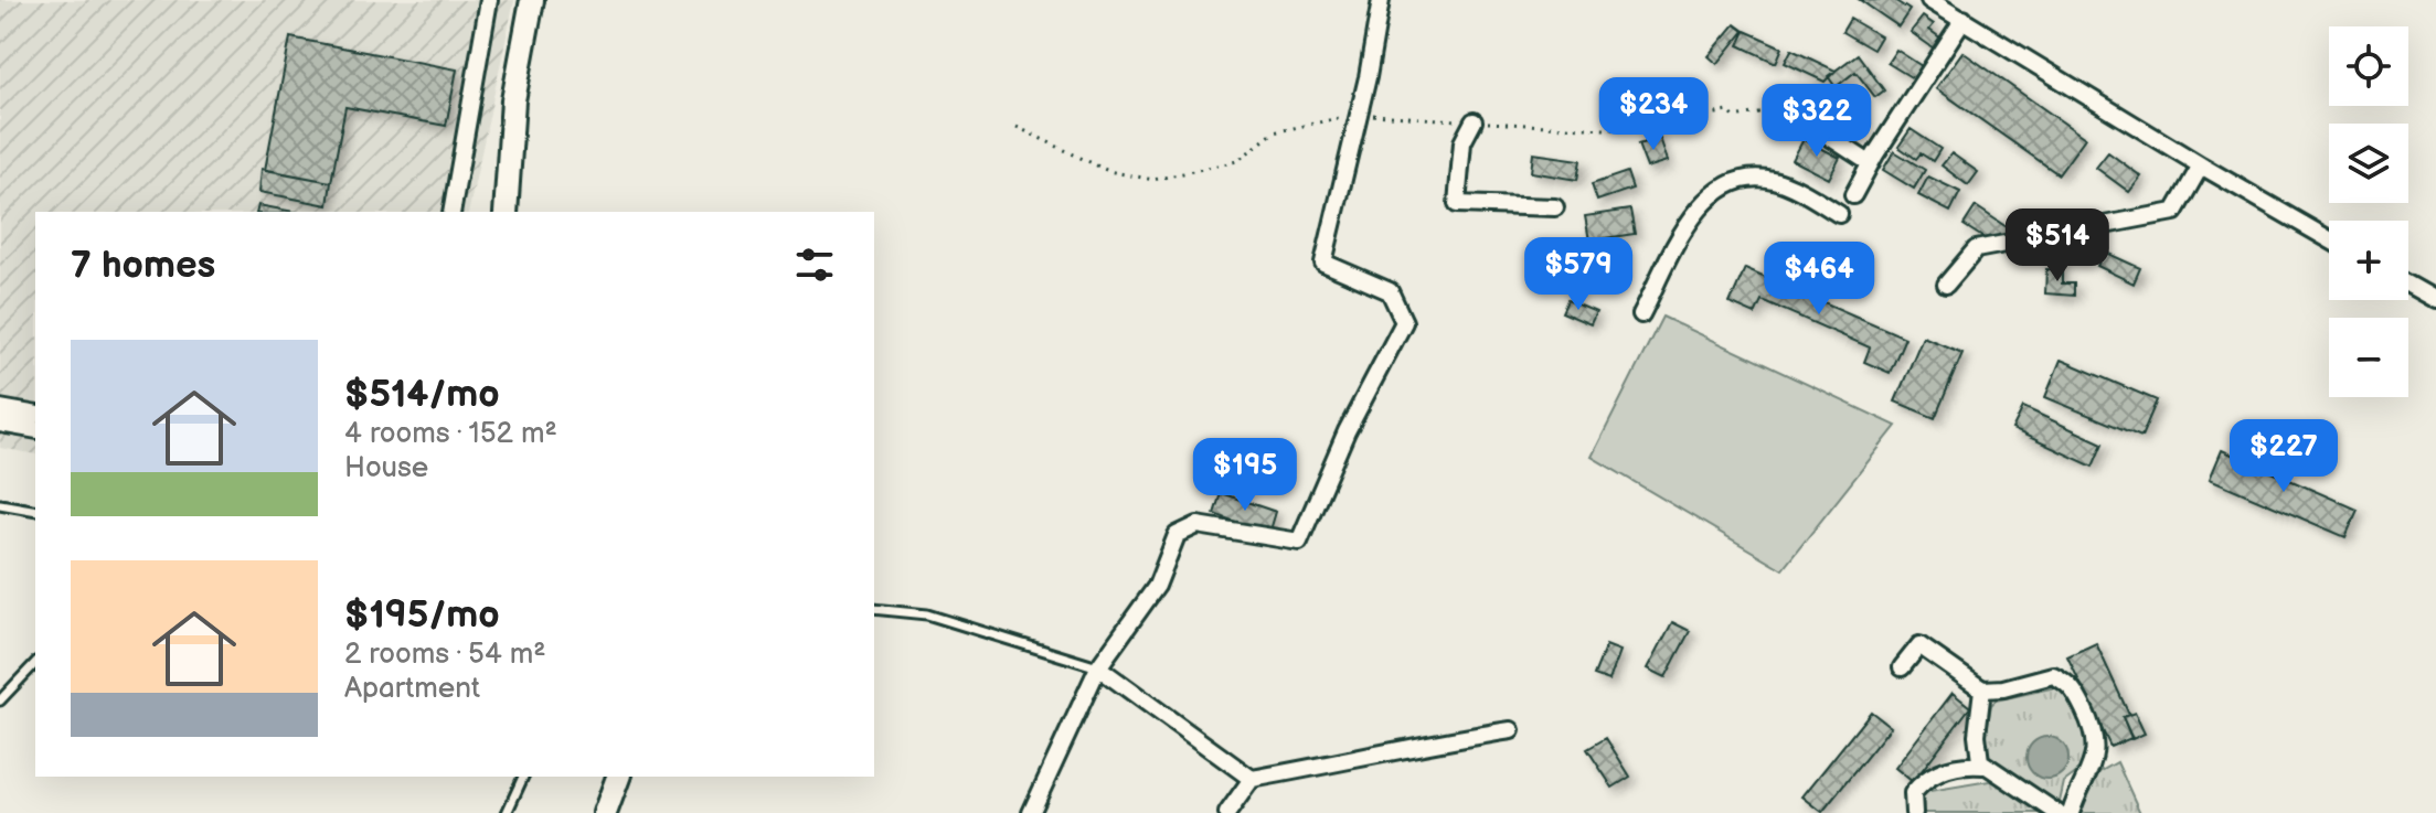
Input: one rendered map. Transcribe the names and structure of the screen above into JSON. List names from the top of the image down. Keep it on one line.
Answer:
{"page":{"map_buttons":["+","−"],"price":["$234","$322","$514","$579","$464","$227","$195"],"heading":"7 homes","list":[{"name":"$514/mo","note":"4 rooms · 152 m² · House"},{"name":"$195/mo","note":"2 rooms · 54 m² · Apartment"}]}}
